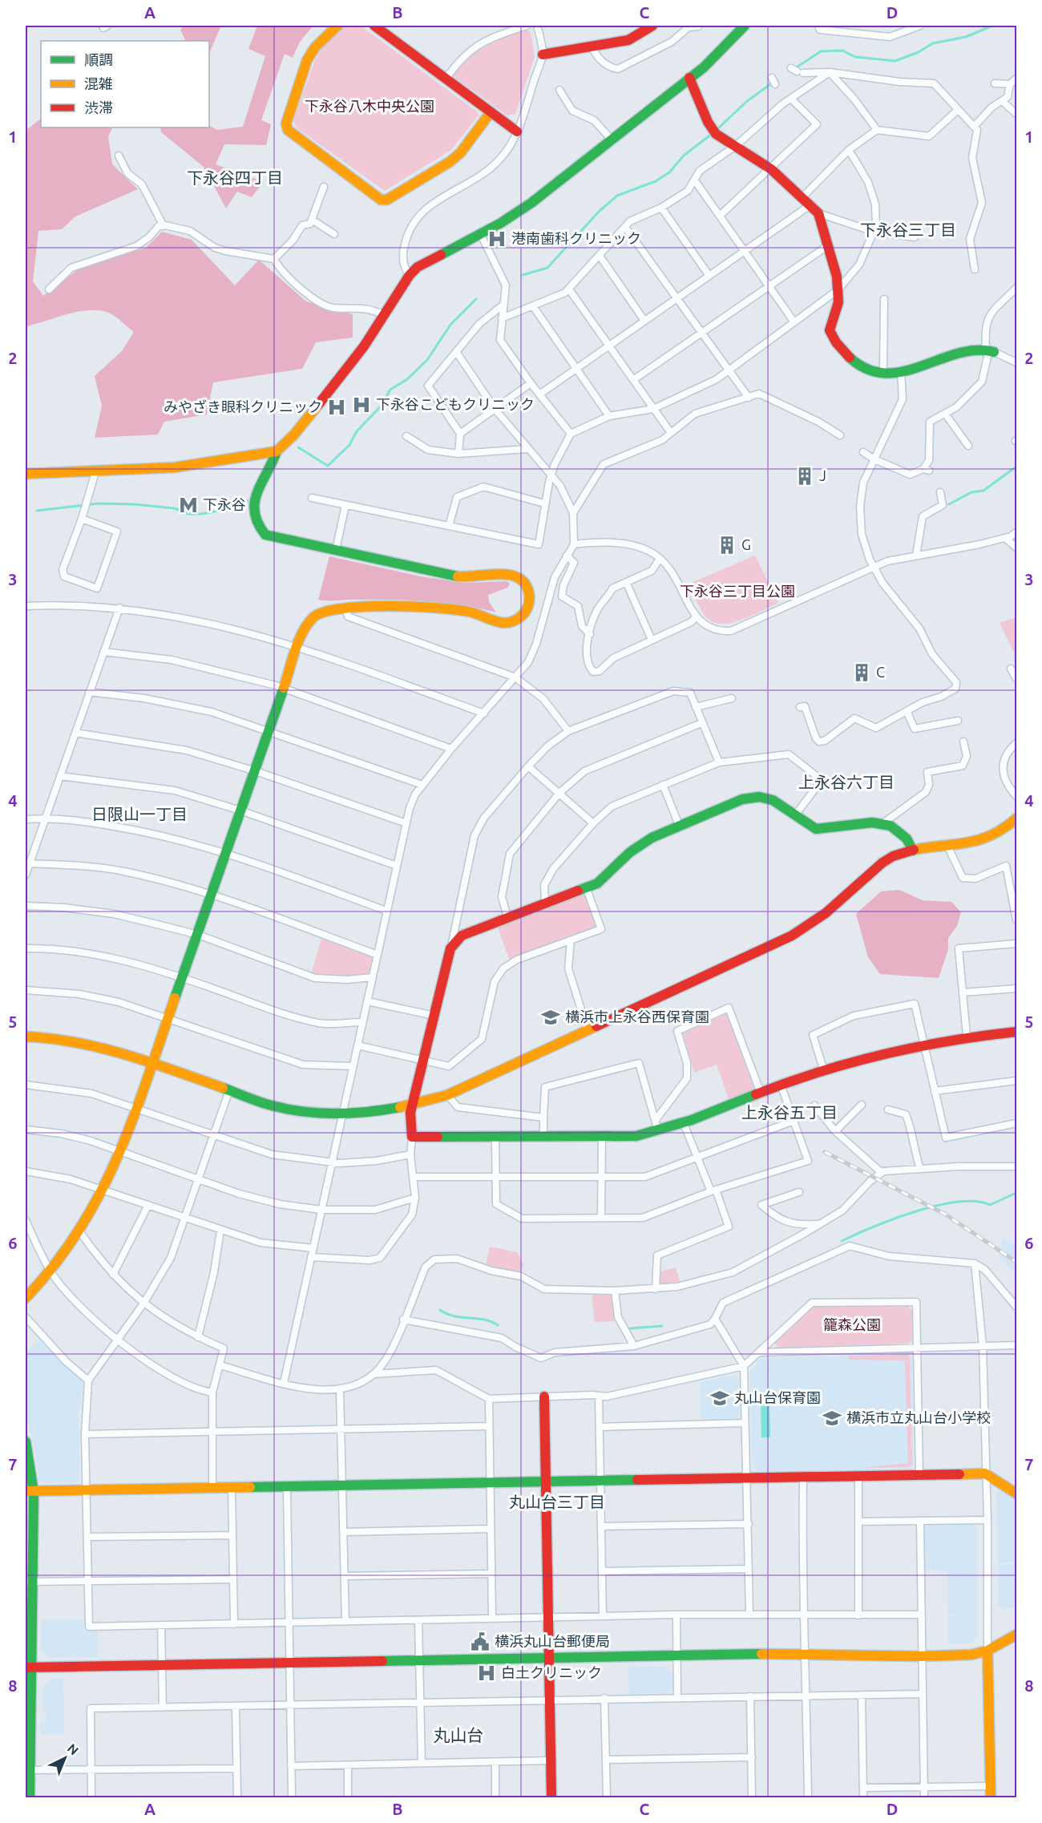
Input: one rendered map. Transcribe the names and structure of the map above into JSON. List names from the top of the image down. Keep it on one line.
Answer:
{"districts":["下永谷四丁目","下永谷三丁目","上永谷六丁目","日限山一丁目","上永谷五丁目","丸山台三丁目","丸山台"],"parks":["下永谷八木中央公園","下永谷三丁目公園","籠森公園"],"places":{"hospital":["港南歯科クリニック","下永谷こどもクリニック","みやざき眼科クリニック","白土クリニック"],"building":["J","G","C"],"metro station":["下永谷"],"school or university":["横浜市上永谷西保育園","丸山台保育園","横浜市立丸山台小学校"],"public building":["横浜丸山台郵便局"]},"legend":["順調","混雑","渋滞"],"north":"top right","grid":{"columns":["A","B","C","D"],"rows":["1","2","3","4","5","6","7","8"]}}
